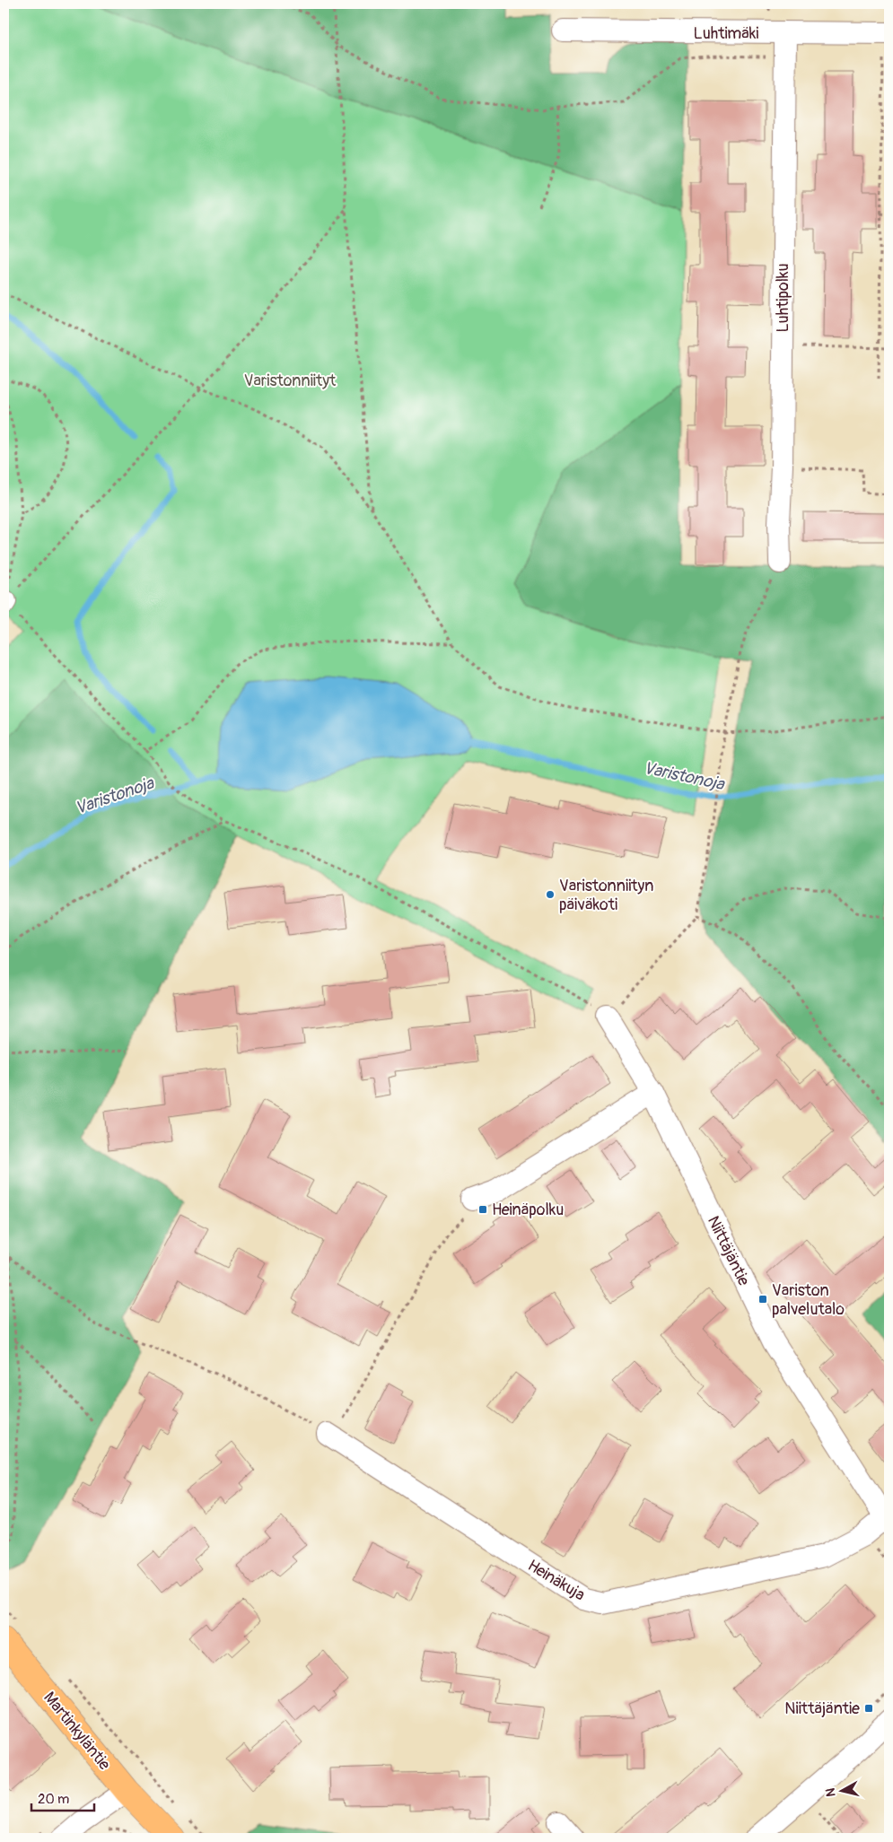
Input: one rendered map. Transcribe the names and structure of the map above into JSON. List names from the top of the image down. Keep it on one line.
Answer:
{"streets":{"main road":["Martinkyläntie"],"street":["Luhtimäki","Luhtipolku","Niittäjäntie","Heinäkuja"]},"crossings":[["Luhtimäki","Luhtipolku"],["Niittäjäntie","Heinäkuja"]],"water":["Varistonoja"],"parks":["Varistonniityt"],"places":{"other":["Varistonniityn päiväkoti"],"transit":["Heinäpolku","Variston palvelutalo","Niittäjäntie"]},"scale_bar":"20 m","north":"left"}
